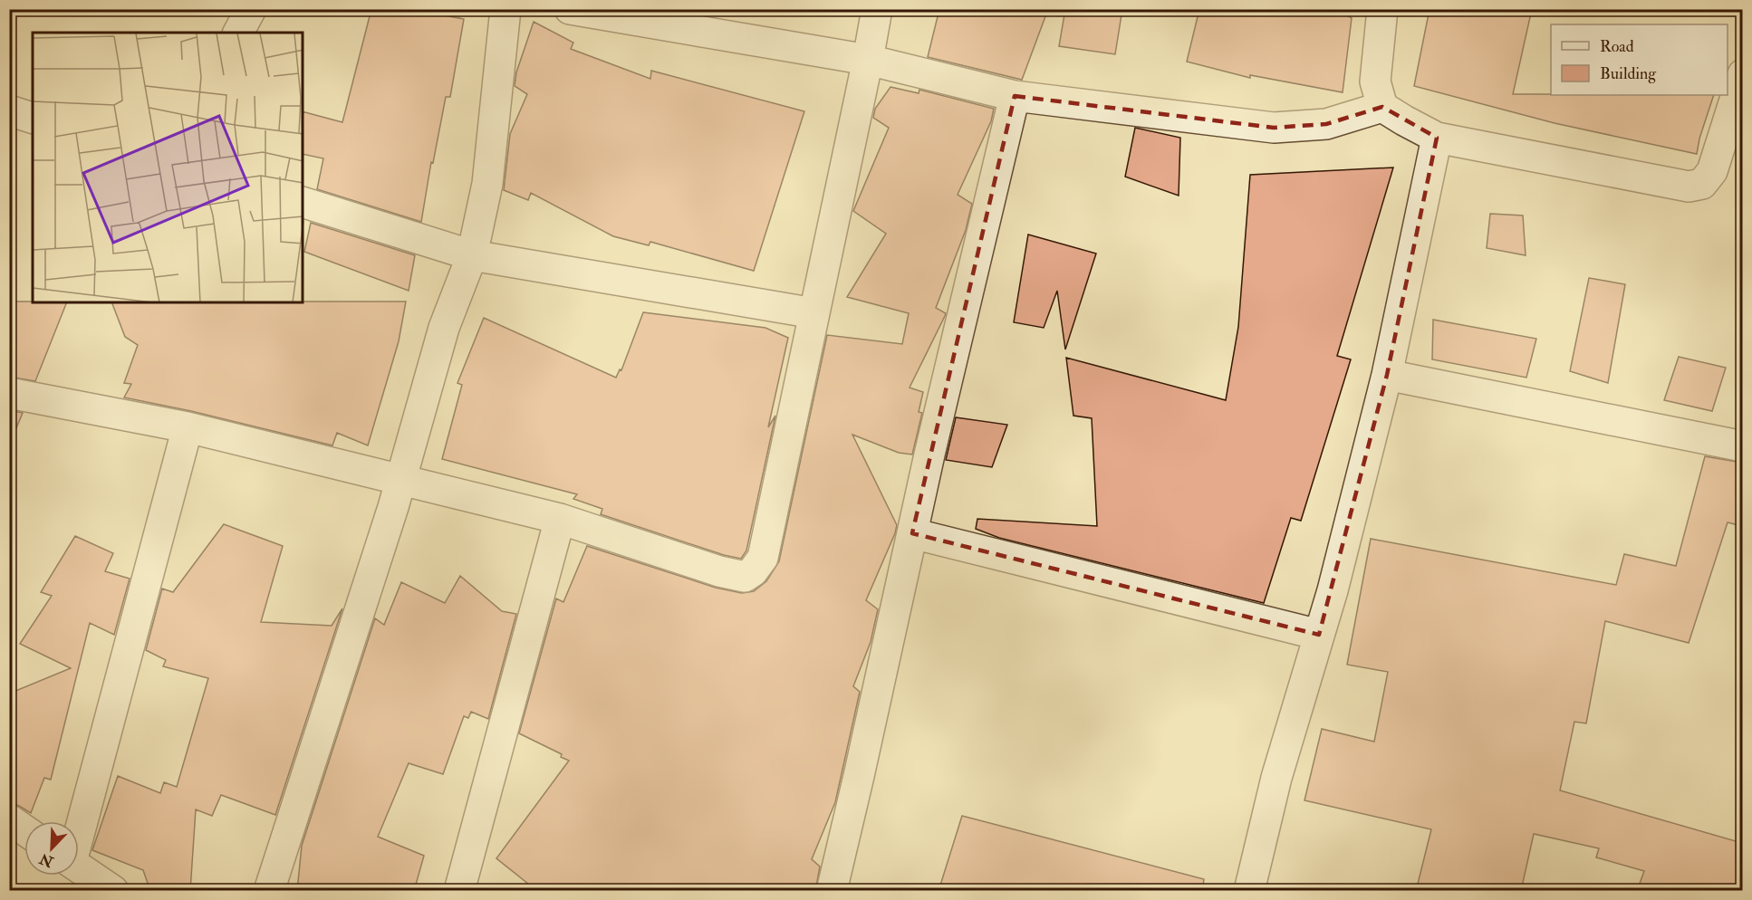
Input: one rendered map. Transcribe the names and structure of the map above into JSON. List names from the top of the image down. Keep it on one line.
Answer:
{"legend":["Road","Building"],"north":"bottom left"}
